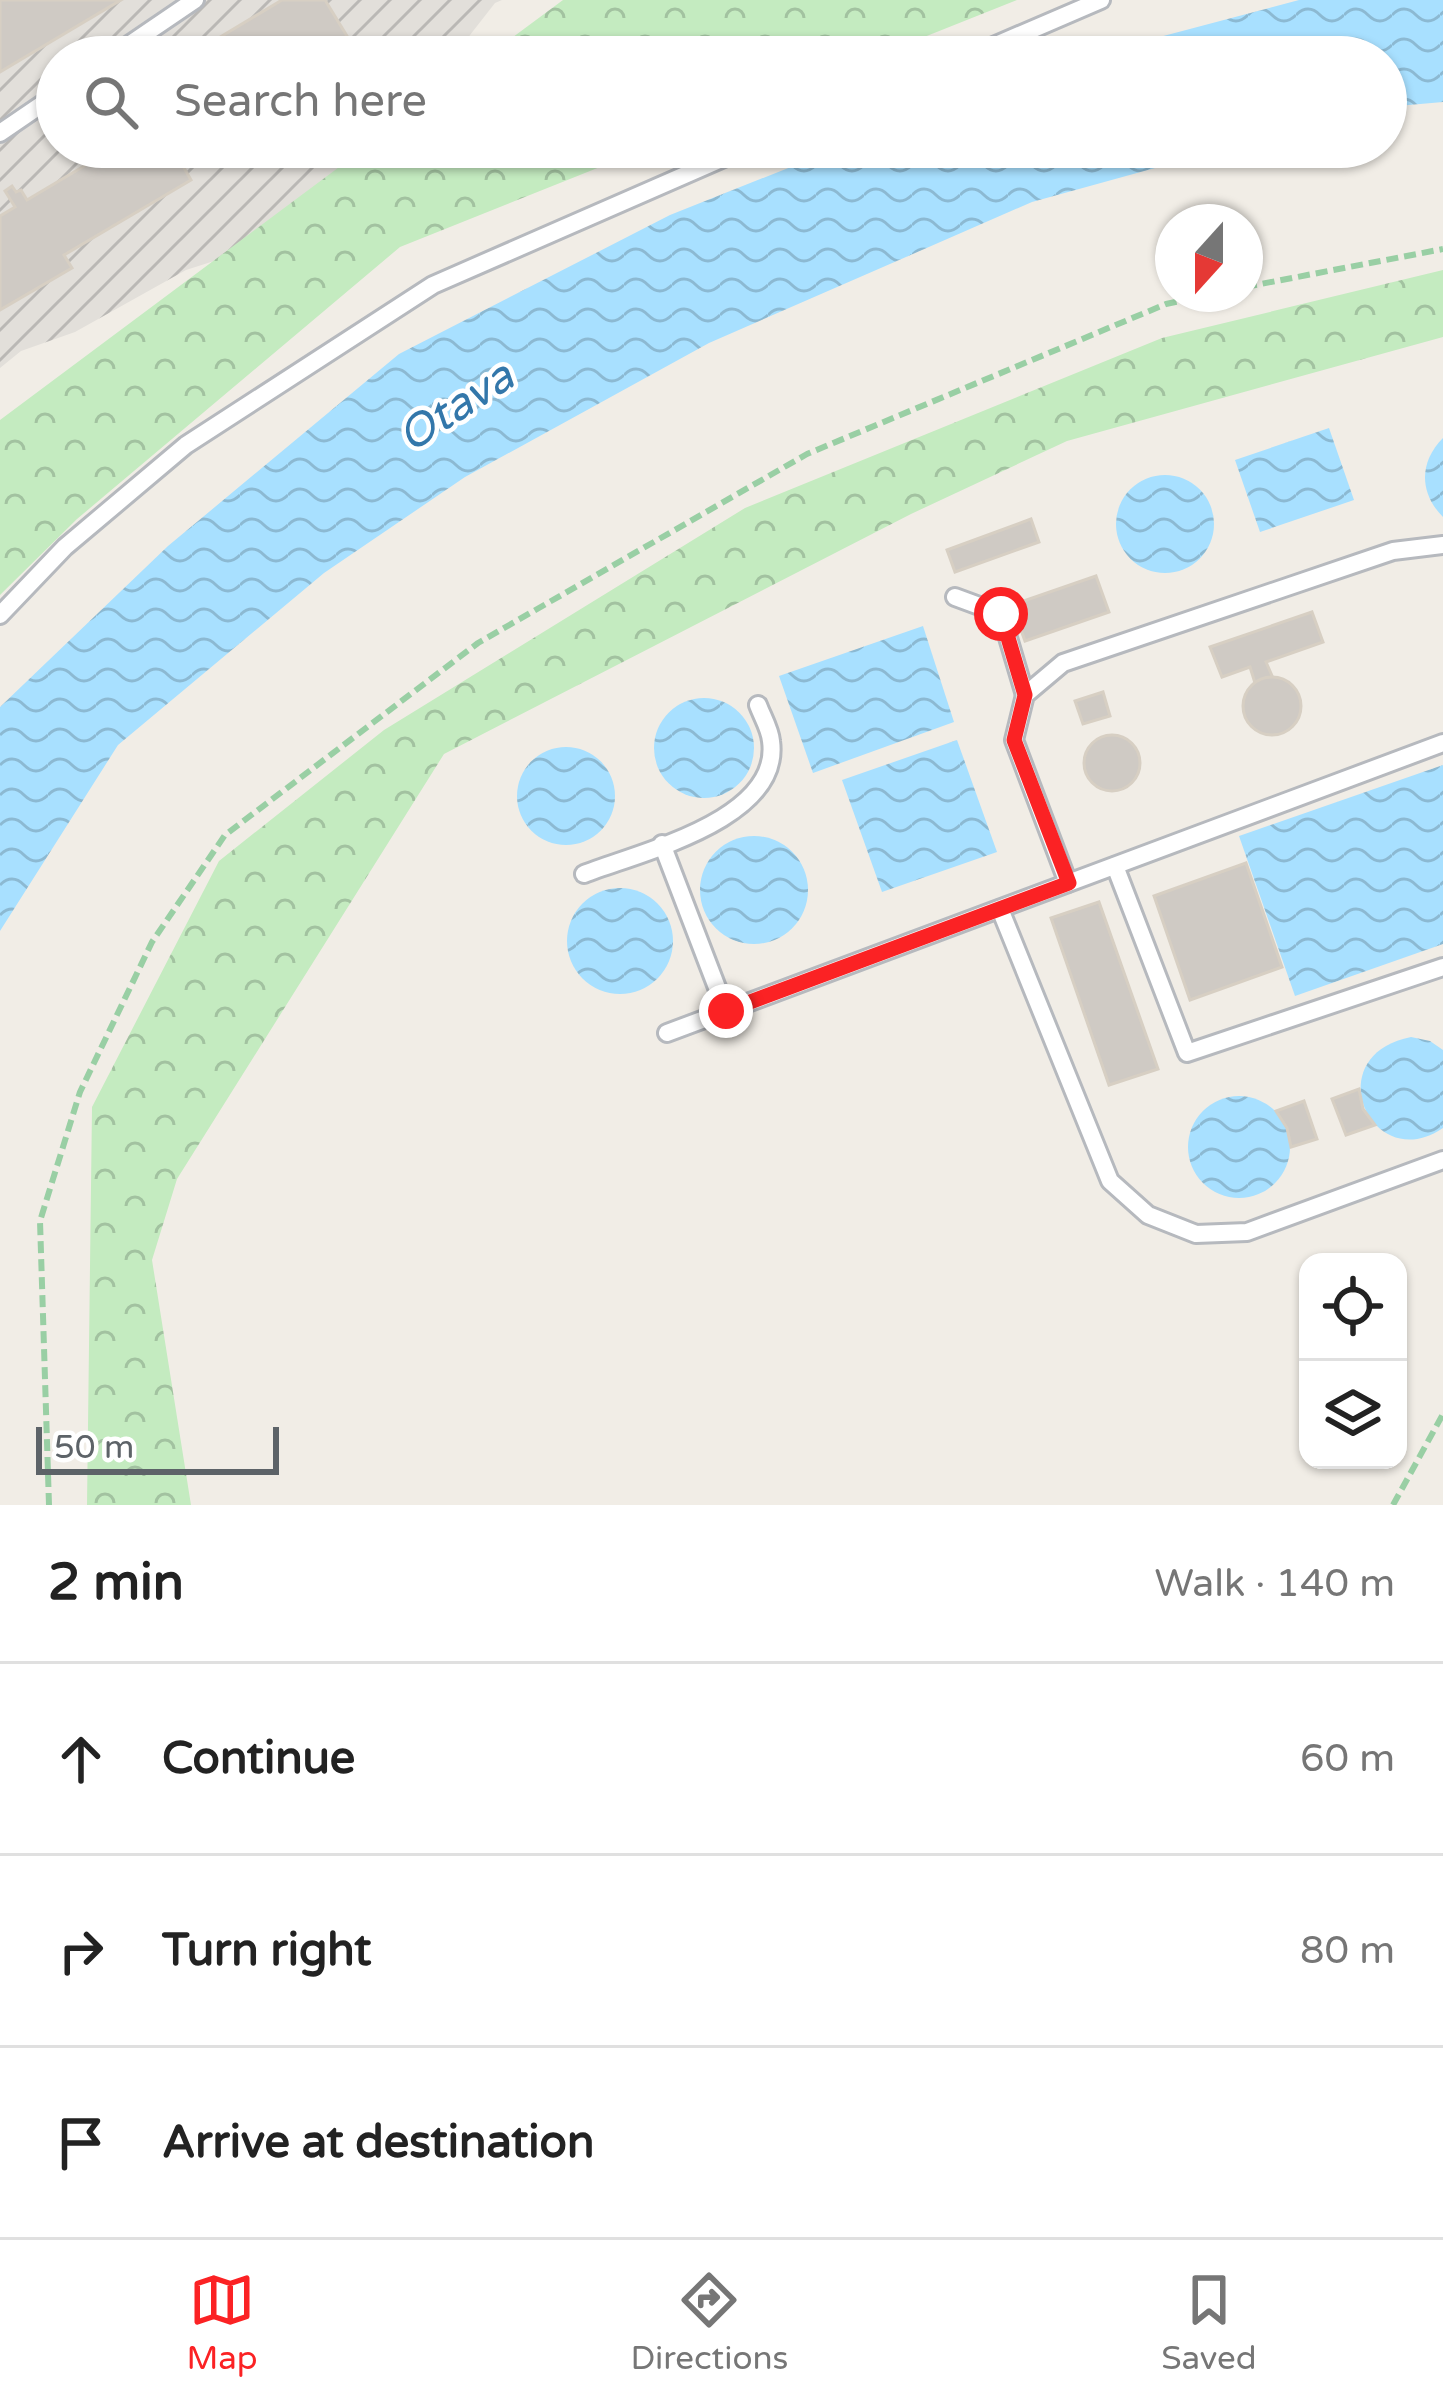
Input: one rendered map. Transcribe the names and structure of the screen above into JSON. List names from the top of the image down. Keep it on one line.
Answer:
{"water":["Otava"],"scale_bar":"50 m","north":"bottom","page":{"search":"Search here","scale":"50 m","heading":["2 min","Walk · 140 m"],"list":[["Continue","60 m"],["Turn right","80 m"],"Arrive at destination"],"nav":["Map","Directions","Saved"]}}
